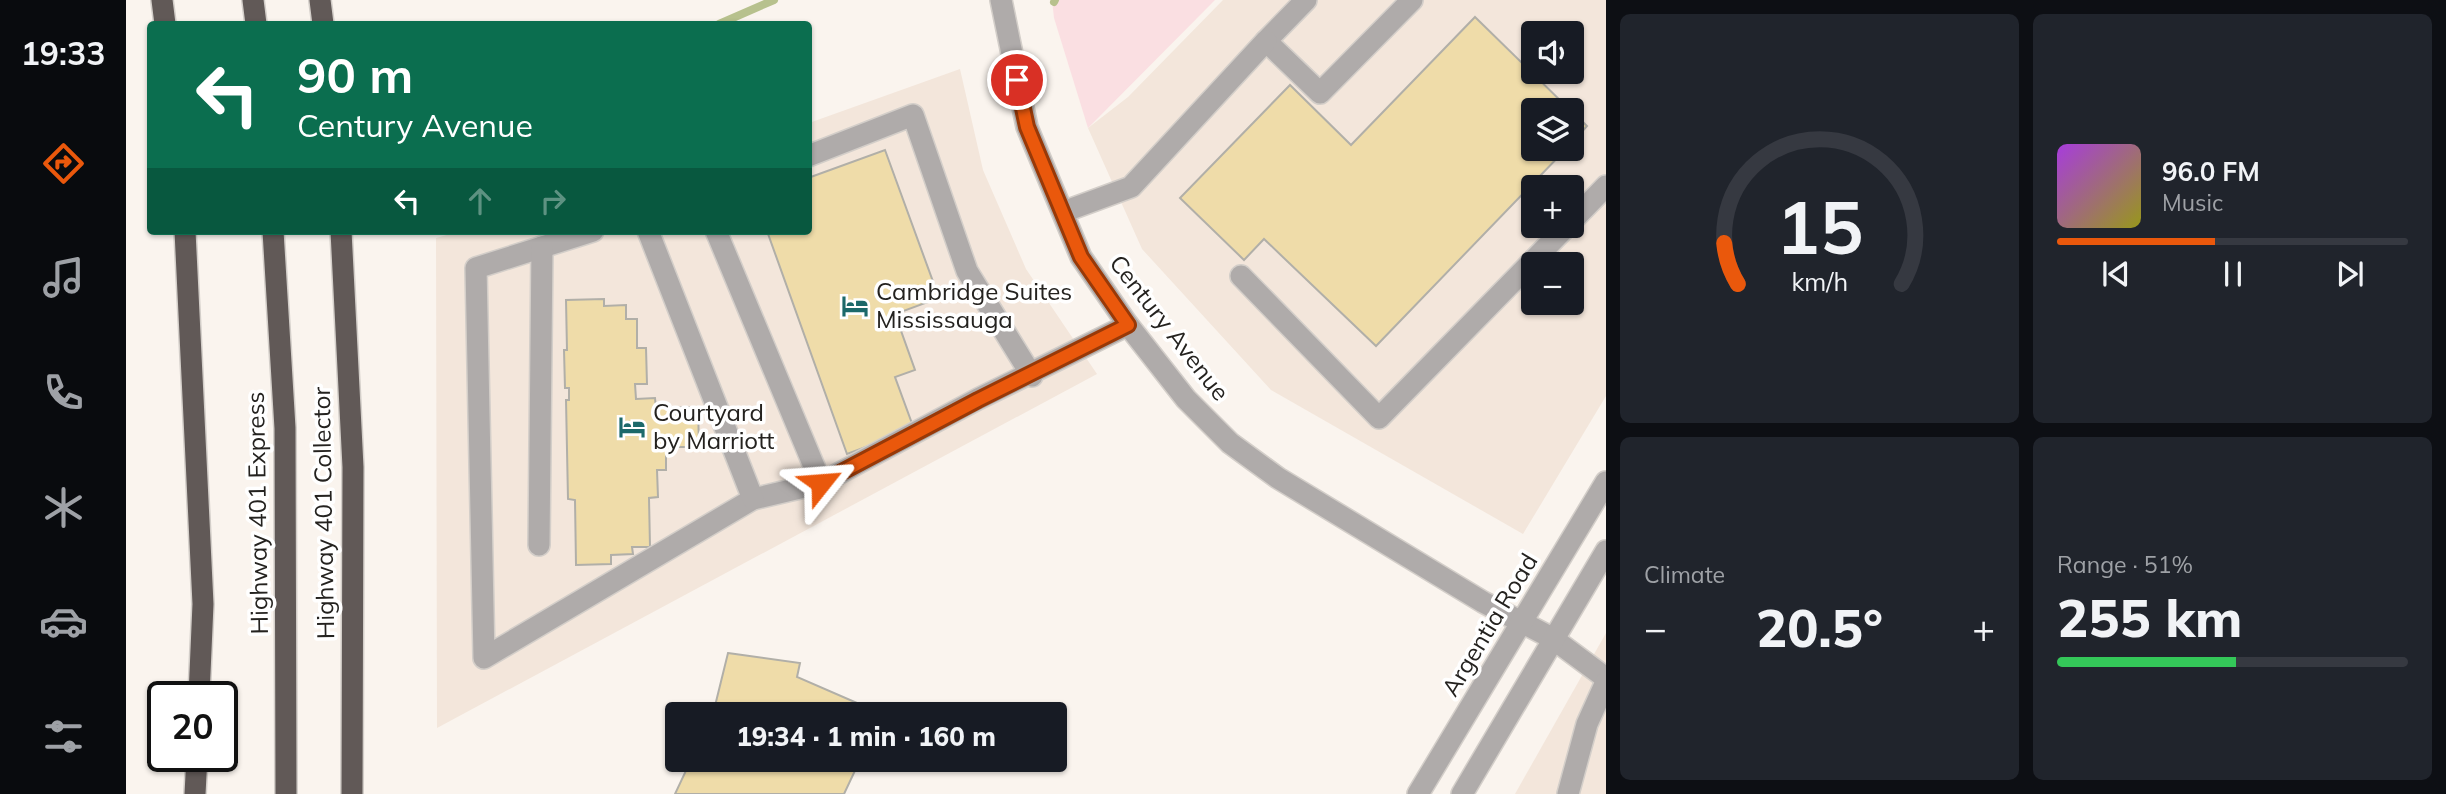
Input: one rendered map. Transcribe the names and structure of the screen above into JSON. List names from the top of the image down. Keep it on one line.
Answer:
{"streets":{"highway":["Highway 401 Express","Highway 401 Collector"],"street":["Century Avenue","Argentia Road"]},"crossings":[["Century Avenue","Argentia Road"]],"places":{"hotel":["Cambridge Suites Mississauga","Courtyard by Marriott"]},"page":{"tabs":"19:33","map_buttons":["+","−"],"turn":["90 m","Century Avenue"],"song":["96.0 FM","Music"],"tile":["Climate",["Range · 51%","255 km"]],"heat":["−","20.5°","+"],"limit":"20","trip":"19:34 · 1 min · 160 m","gauge":["15","km/h"]}}
